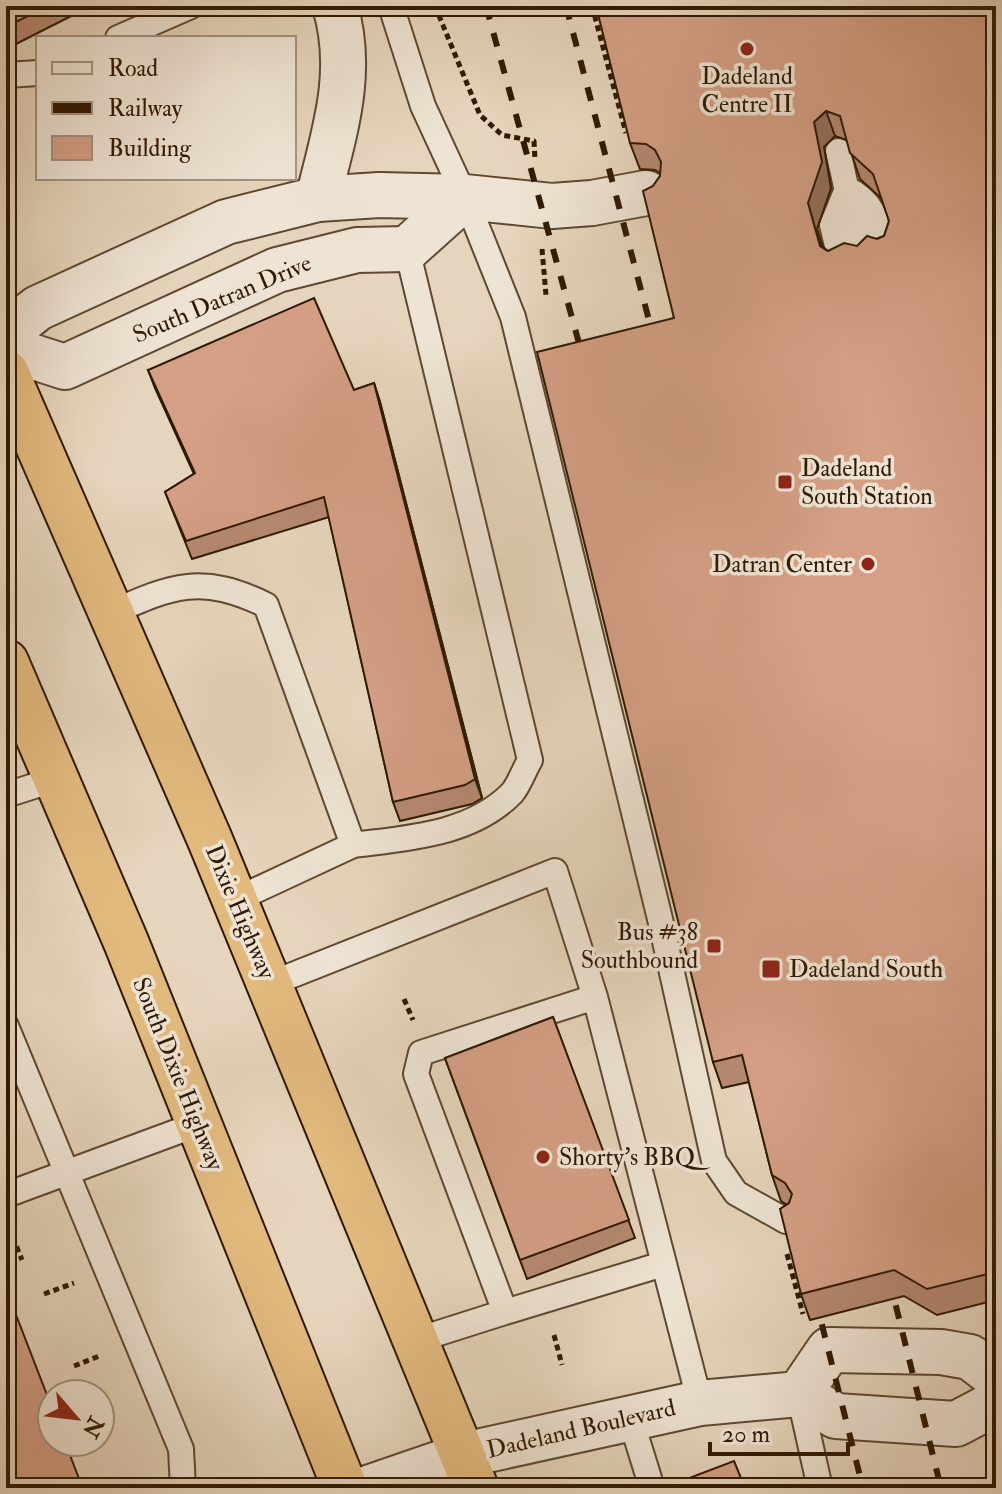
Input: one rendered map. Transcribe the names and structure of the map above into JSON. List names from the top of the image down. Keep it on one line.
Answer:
{"streets":{"highway":["Dixie Highway","South Dixie Highway"],"street":["South Datran Drive","Dadeland Boulevard"]},"crossings":[["Dixie Highway","Dadeland Boulevard"]],"places":{"other":["Dadeland Centre II","Datran Center","Shorty's BBQ"],"transit":["Dadeland South Station","Bus #38 Southbound","Dadeland South"]},"legend":["Road","Railway","Building"],"scale_bar":"20 m","north":"bottom right"}
